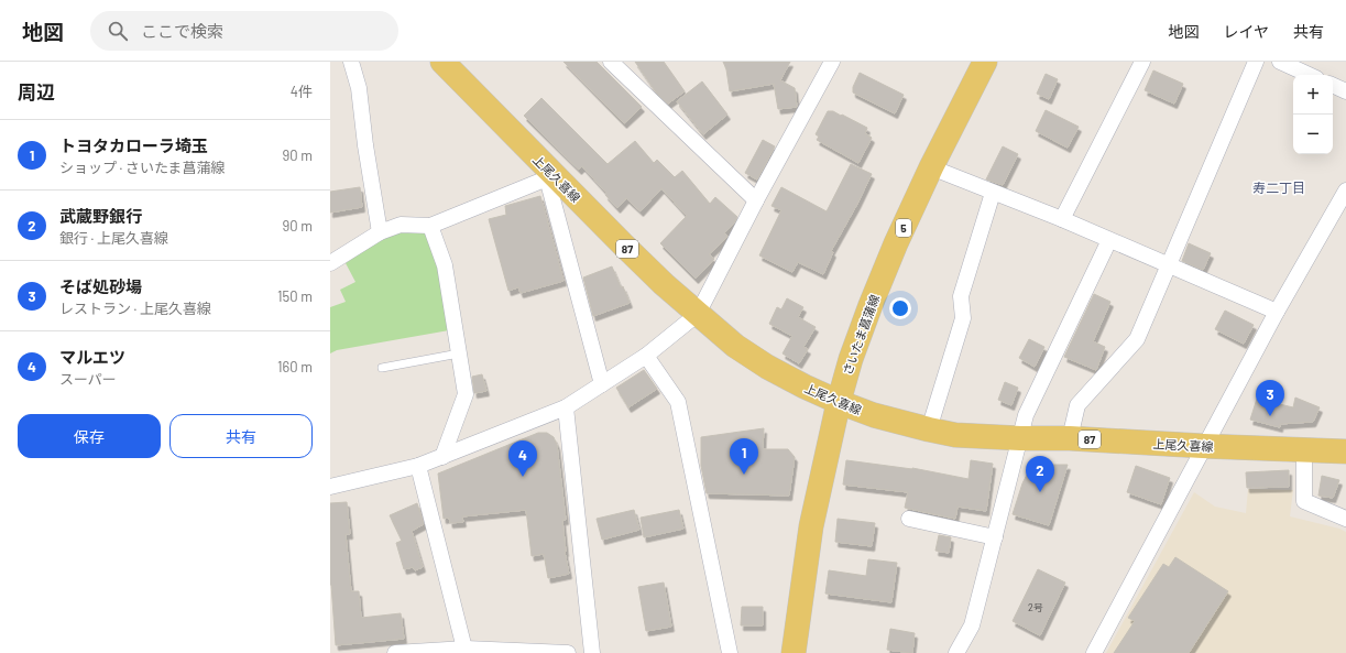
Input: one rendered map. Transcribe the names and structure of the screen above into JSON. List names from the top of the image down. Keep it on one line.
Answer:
{"streets":{"main road":["上尾久喜線","5","87","さいたま菖蒲線"]},"crossings":[["上尾久喜線","さいたま菖蒲線"]],"districts":["寿二丁目"],"house_numbers":["2号"],"page":{"header":"地図","search":"ここで検索","nav":["地図","レイヤ","共有"],"heading":["周辺","4件"],"map_buttons":["+","−"],"list":[{"mark":"1","name":"トヨタカローラ埼玉","note":"ショップ · さいたま菖蒲線","value":"90 m"},{"mark":"2","name":"武蔵野銀行","note":"銀行 · 上尾久喜線","value":"90 m"},{"mark":"3","name":"そば処砂場","note":"レストラン · 上尾久喜線","value":"150 m"},{"mark":"4","name":"マルエツ","note":"スーパー","value":"160 m"}],"pins":["3","1","4","2"],"buttons":["保存","共有"]}}
